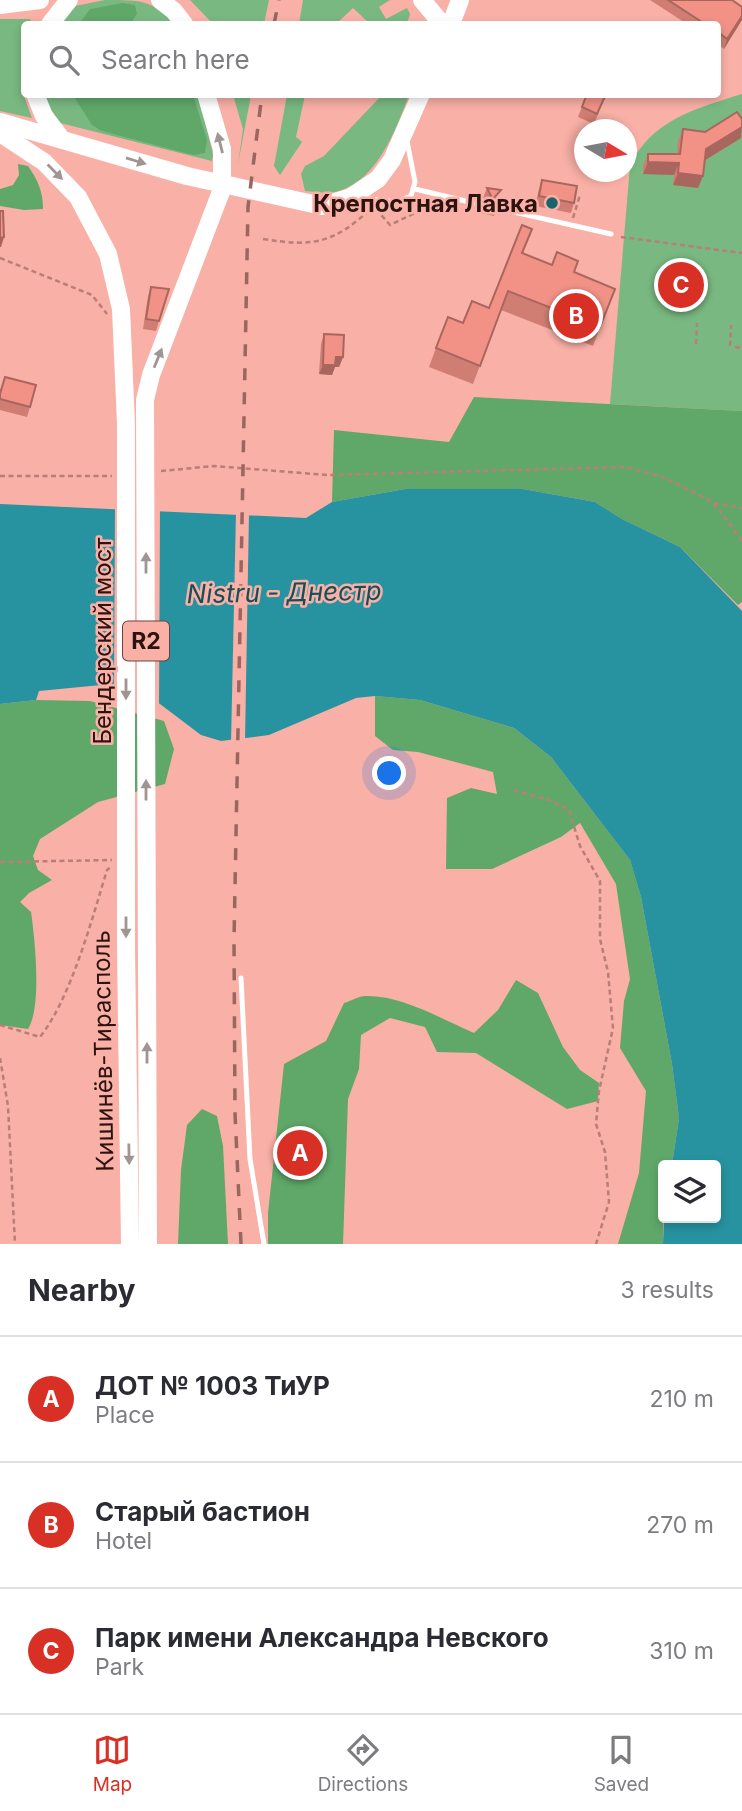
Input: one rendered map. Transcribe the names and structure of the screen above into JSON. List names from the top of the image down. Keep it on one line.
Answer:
{"streets":{"main road":["Бендерский мост","R2","Кишинёв-Тирасполь"]},"crossings":[["Бендерский мост","Кишинёв-Тирасполь"]],"water":["Nistru - Днестр"],"places":["Крепостная Лавка"],"north":"right","page":{"search":"Search here","pins":["C","B","A"],"heading":["Nearby","3 results"],"list":[{"mark":"A","name":"ДОТ № 1003 ТиУР","note":"Place","value":"210 m"},{"mark":"B","name":"Старый бастион","note":"Hotel","value":"270 m"},{"mark":"C","name":"Парк имени Александра Невского","note":"Park","value":"310 m"}],"nav":["Map","Directions","Saved"]}}
